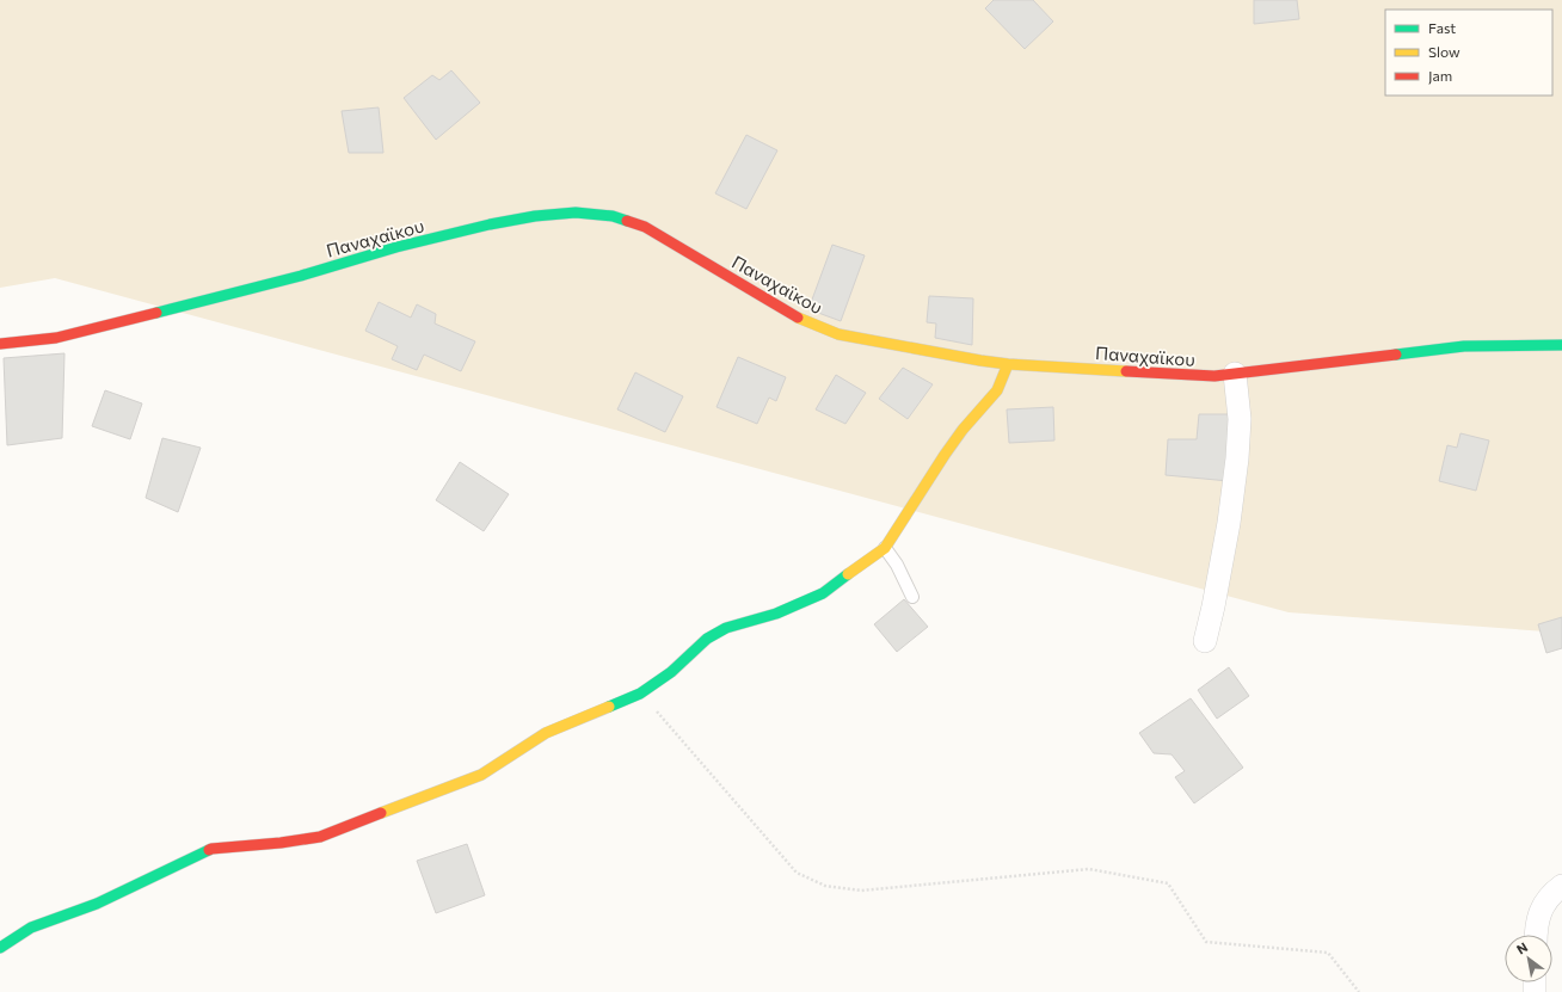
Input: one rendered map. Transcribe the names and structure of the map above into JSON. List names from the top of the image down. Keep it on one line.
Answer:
{"streets":{"street":["Παναχαϊκου"]},"legend":["Fast","Slow","Jam"],"north":"top left"}
